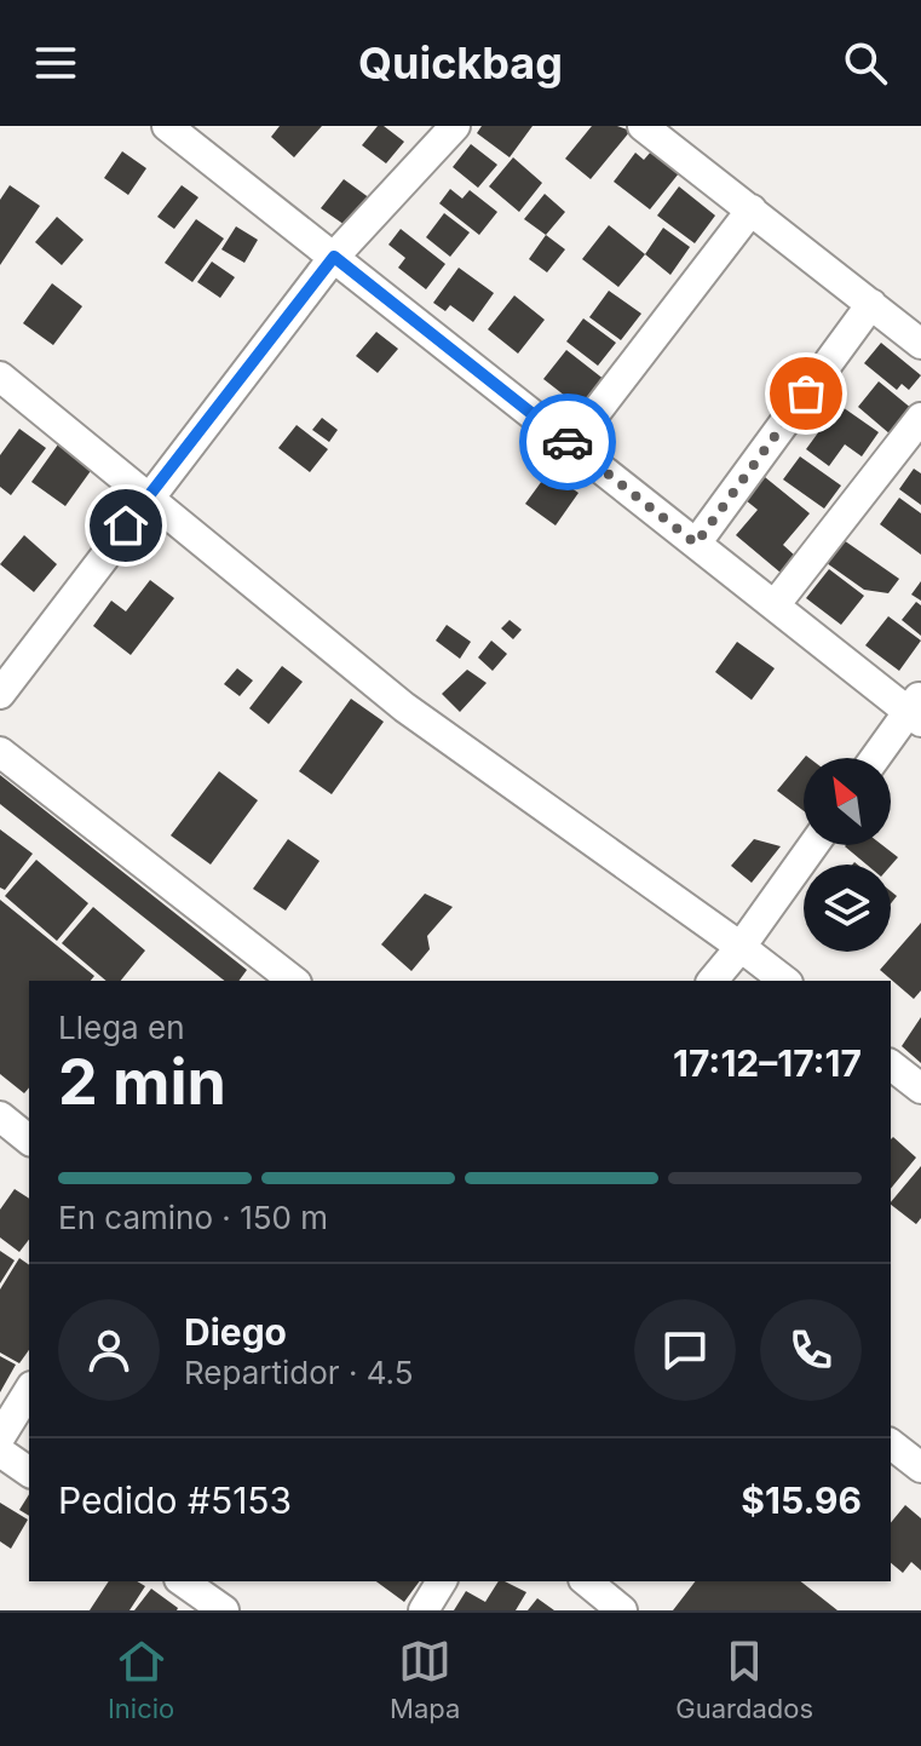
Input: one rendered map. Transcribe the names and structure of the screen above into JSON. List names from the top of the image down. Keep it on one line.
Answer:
{"north":"top left","page":{"header":"Quickbag","heading":["2 min","Llega en","17:12–17:17"],"panel":["Diego","Repartidor · 4.5","Pedido #5153","$15.96"],"bar":"En camino · 150 m","tabs":["Inicio","Mapa","Guardados"]}}
